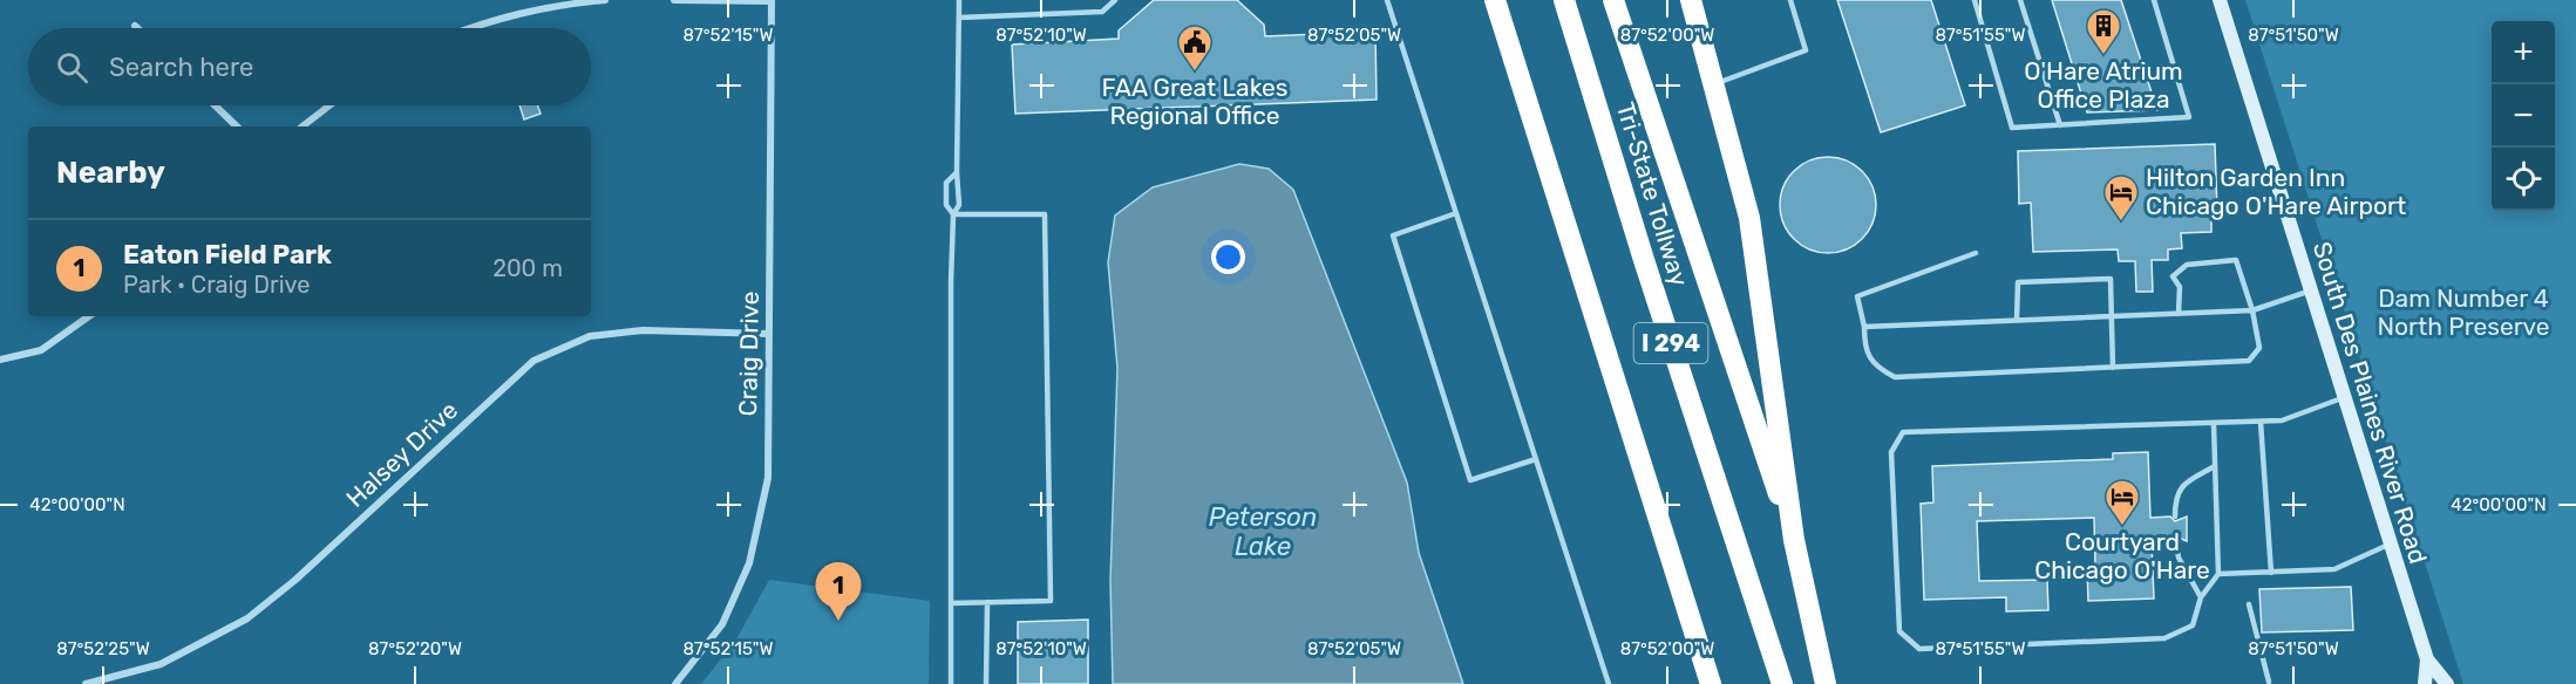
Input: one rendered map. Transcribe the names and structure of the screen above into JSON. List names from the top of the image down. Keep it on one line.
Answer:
{"streets":{"highway":["Tri-State Tollway","I 294"],"main road":["South Des Plaines River Road"],"street":["Craig Drive","Halsey Drive"]},"crossings":[["Craig Drive","Halsey Drive"]],"water":["Peterson Lake"],"parks":["Dam Number 4 North Preserve"],"places":{"building":["O'Hare Atrium Office Plaza"],"public building":["FAA Great Lakes Regional Office"],"hotel":["Hilton Garden Inn Chicago O'Hare Airport","Courtyard Chicago O'Hare"]},"page":{"map_buttons":["+","−"],"search":"Search here","heading":"Nearby","list":[{"mark":"1","name":"Eaton Field Park","note":"Park · Craig Drive","value":"200 m"}],"pins":"1"},"coordinates":["87°52'15\"W","87°52'10\"W","87°52'05\"W","87°52'00\"W","87°51'55\"W","87°51'50\"W","42°00'00\"N","87°52'25\"W","87°52'20\"W"]}
